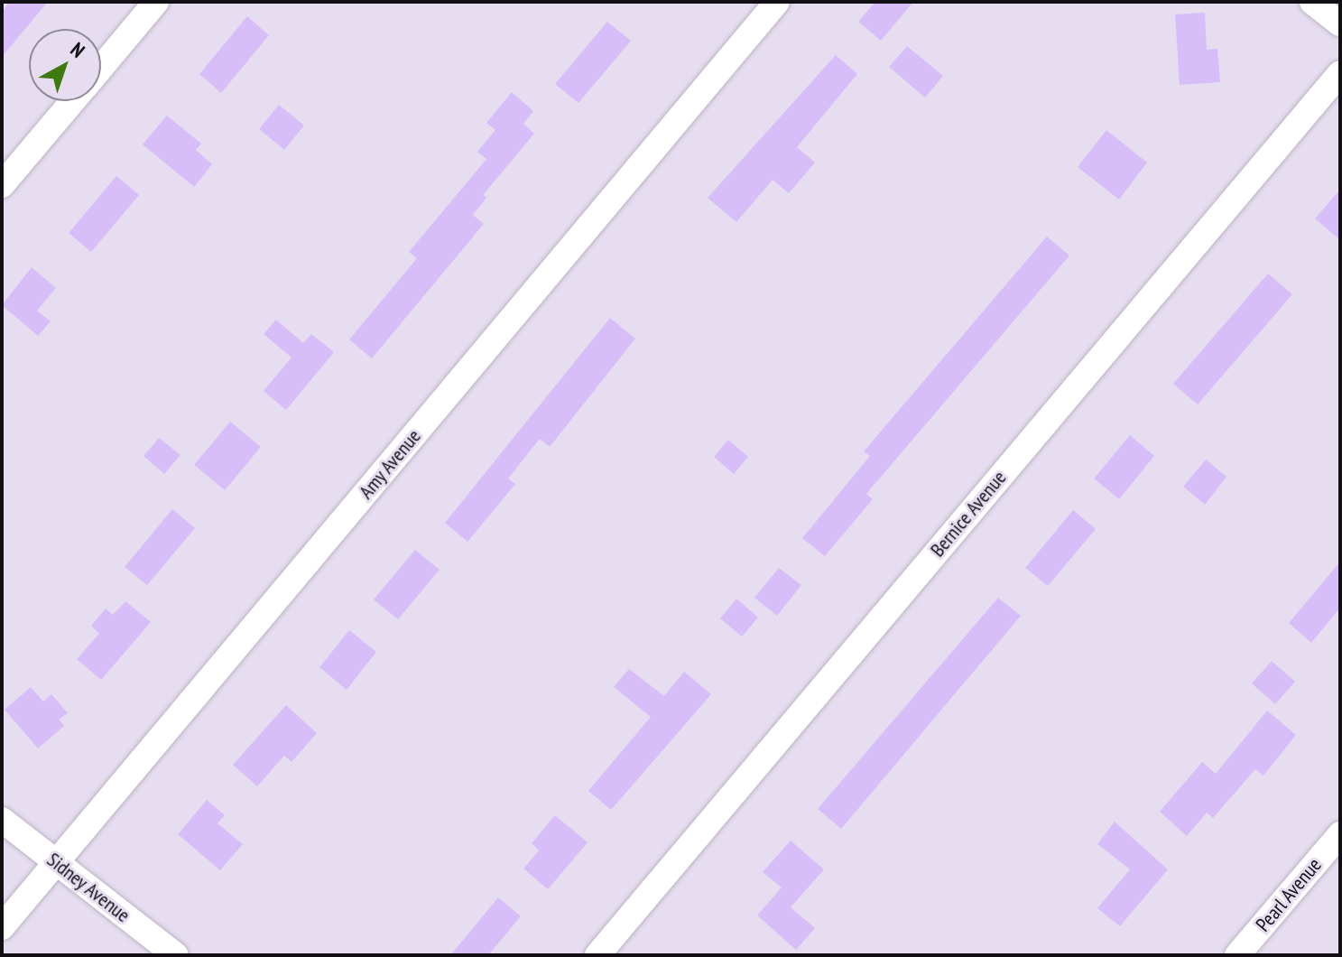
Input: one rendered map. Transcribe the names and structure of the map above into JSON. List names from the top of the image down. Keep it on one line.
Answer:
{"streets":{"street":["Amy Avenue","Bernice Avenue","Sidney Avenue","Pearl Avenue"]},"crossings":[["Amy Avenue","Sidney Avenue"]],"north":"top right"}
